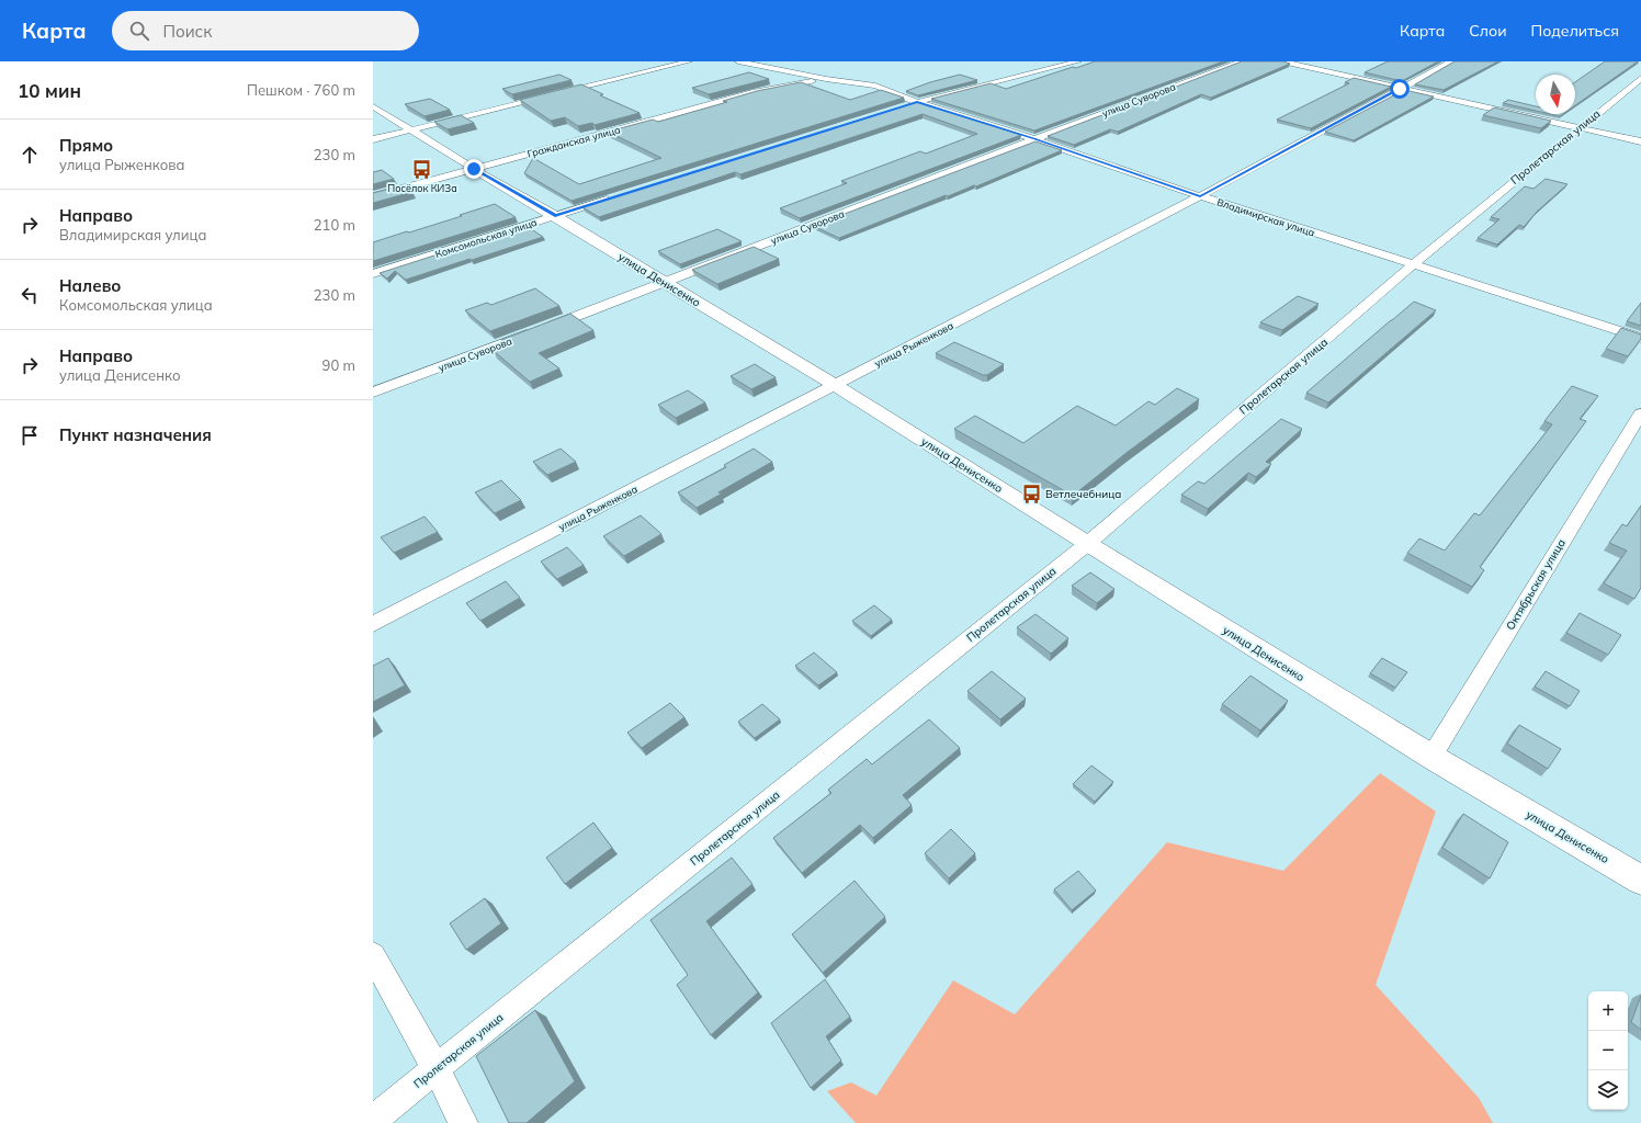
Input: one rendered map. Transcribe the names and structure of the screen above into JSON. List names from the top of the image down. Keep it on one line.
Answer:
{"streets":{"street":["улица Суворова","Гражданская улица","Пролетарская улица","Владимирская улица","Комсомольская улица","улица Денисенко","улица Рыженкова","Октябрьская улица"]},"crossings":[["улица Суворова","Владимирская улица"],["улица Суворова","улица Денисенко"],["Гражданская улица","Владимирская улица"],["Гражданская улица","улица Денисенко"],["Пролетарская улица","Владимирская улица"],["Пролетарская улица","улица Денисенко"],["Владимирская улица","улица Рыженкова"],["Комсомольская улица","улица Денисенко"],["улица Денисенко","улица Рыженкова"],["улица Денисенко","Октябрьская улица"]],"places":{"bus stop":["Посёлок КИЗа","Ветлечебница"]},"north":"bottom","page":{"header":"Карта","search":"Поиск","nav":["Карта","Слои","Поделиться"],"heading":["10 мин","Пешком · 760 m"],"list":[["Прямо","улица Рыженкова","230 m"],["Направо","Владимирская улица","210 m"],["Налево","Комсомольская улица","230 m"],["Направо","улица Денисенко","90 m"],"Пункт назначения"],"map_buttons":["+","−"]}}
